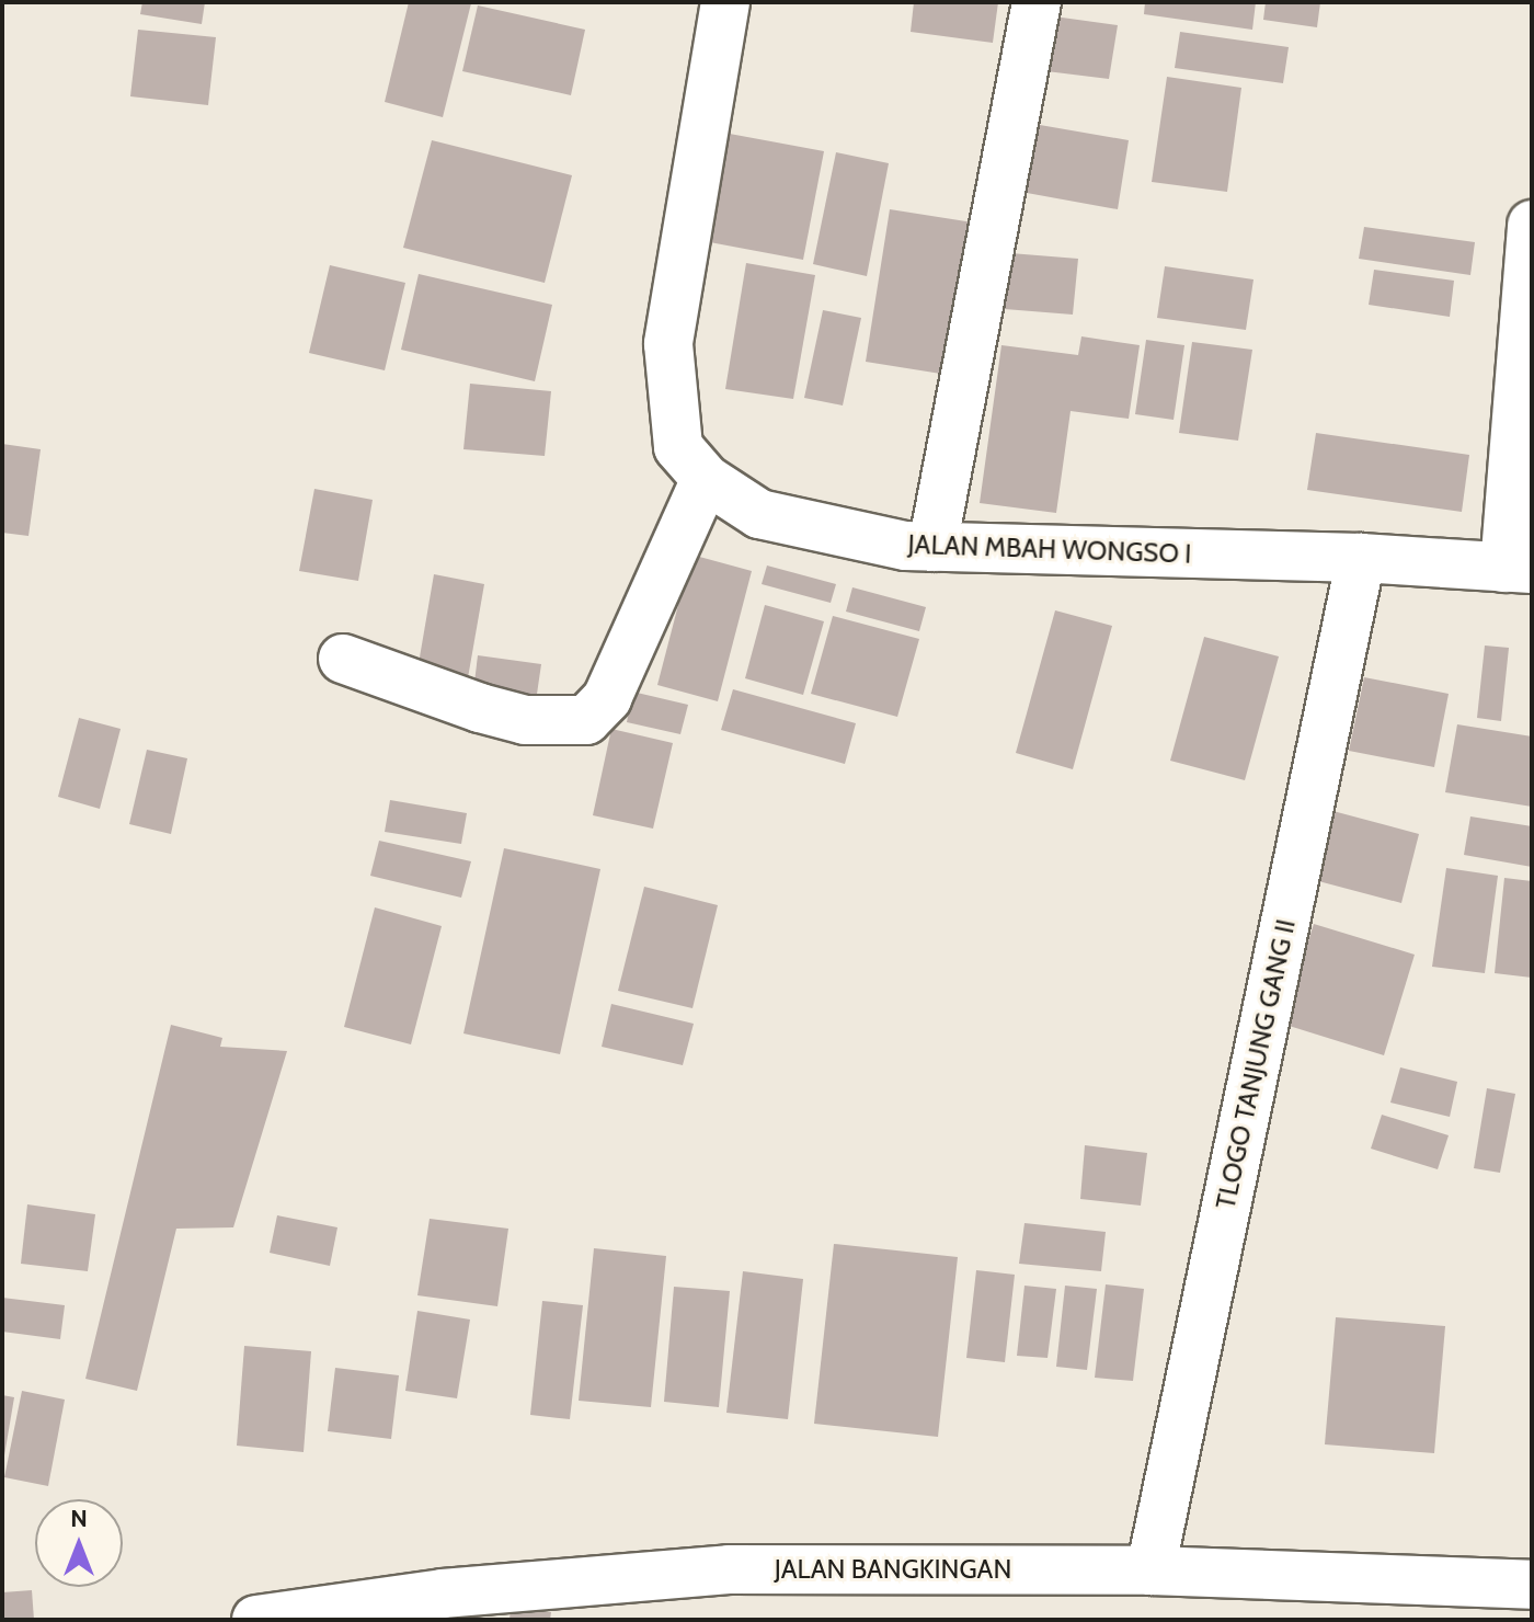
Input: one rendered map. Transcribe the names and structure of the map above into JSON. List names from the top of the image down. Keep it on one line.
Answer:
{"streets":{"street":["JALAN MBAH WONGSO I","TLOGO TANJUNG GANG II","JALAN BANGKINGAN"]},"crossings":[["JALAN MBAH WONGSO I","TLOGO TANJUNG GANG II"],["TLOGO TANJUNG GANG II","JALAN BANGKINGAN"]],"north":"top"}
